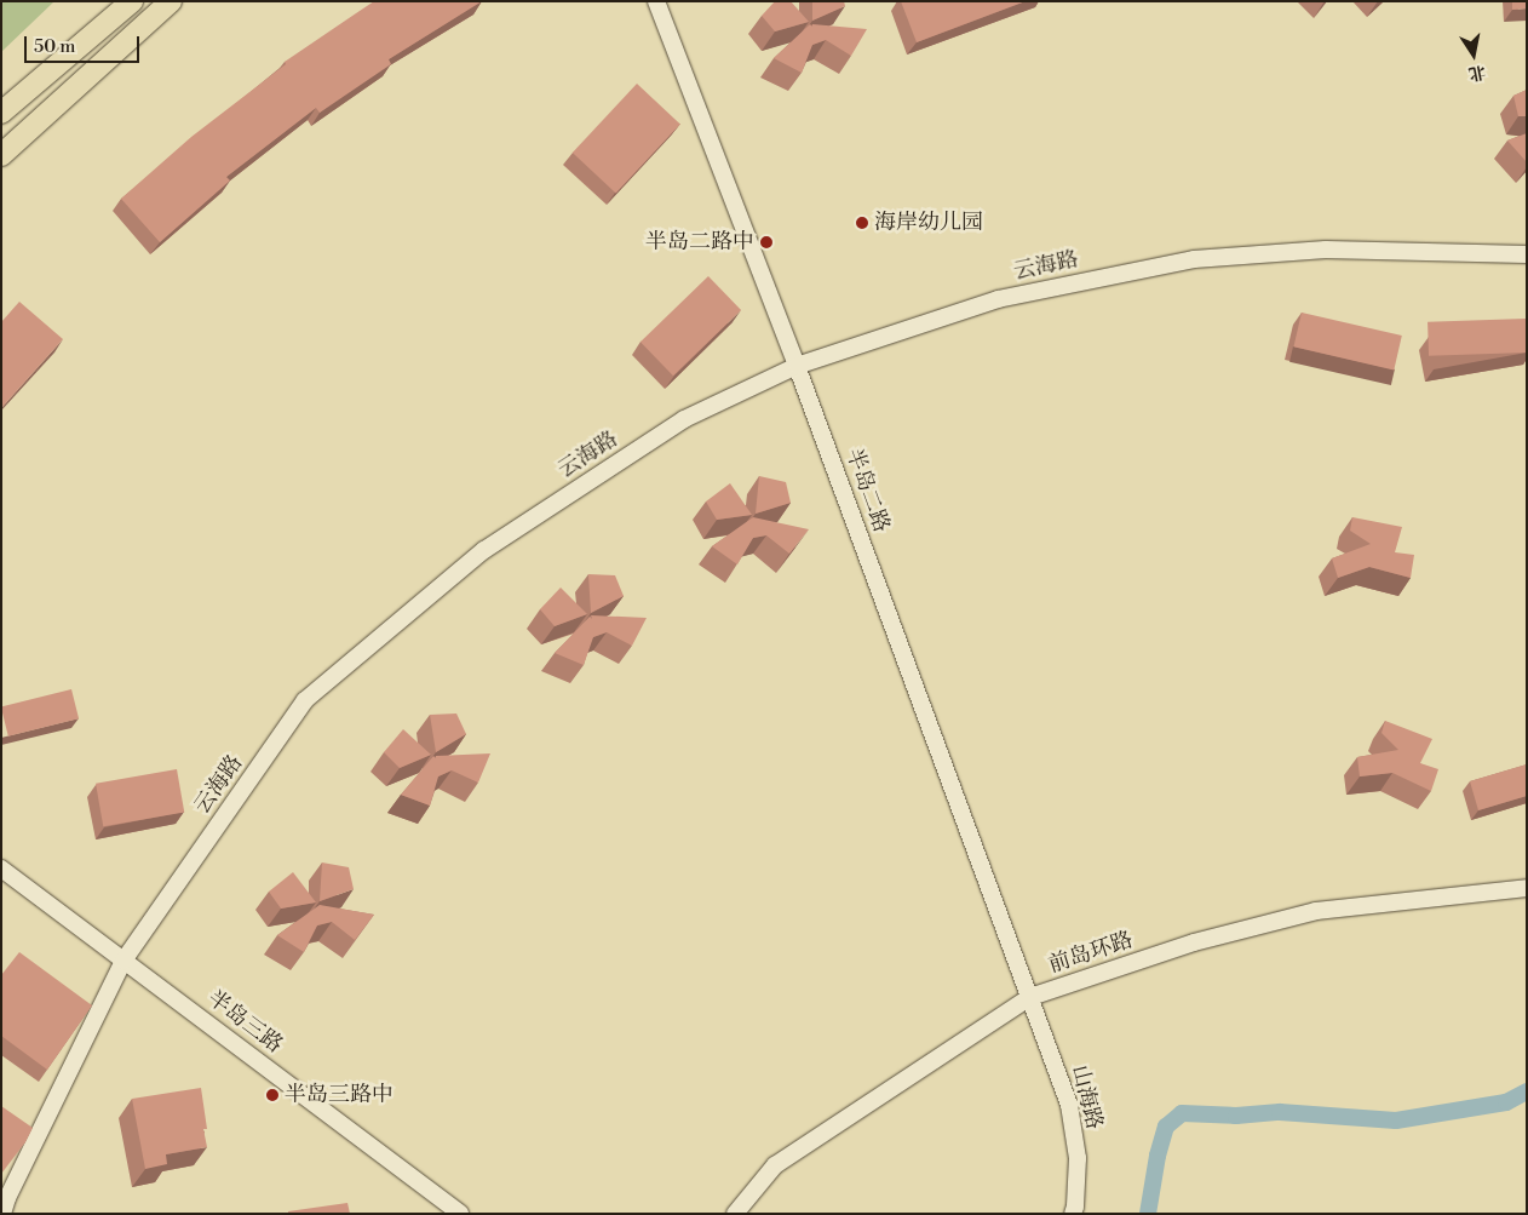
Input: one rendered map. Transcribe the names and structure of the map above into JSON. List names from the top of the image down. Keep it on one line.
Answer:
{"streets":{"street":["云海路","半岛二路","前岛环路","半岛三路","山海路"]},"crossings":[["云海路","半岛二路"],["云海路","半岛三路"],["半岛二路","前岛环路"],["半岛二路","山海路"],["前岛环路","山海路"]],"places":["海岸幼儿园","半岛二路中","半岛三路中"],"scale_bar":"50 m","north":"bottom"}
